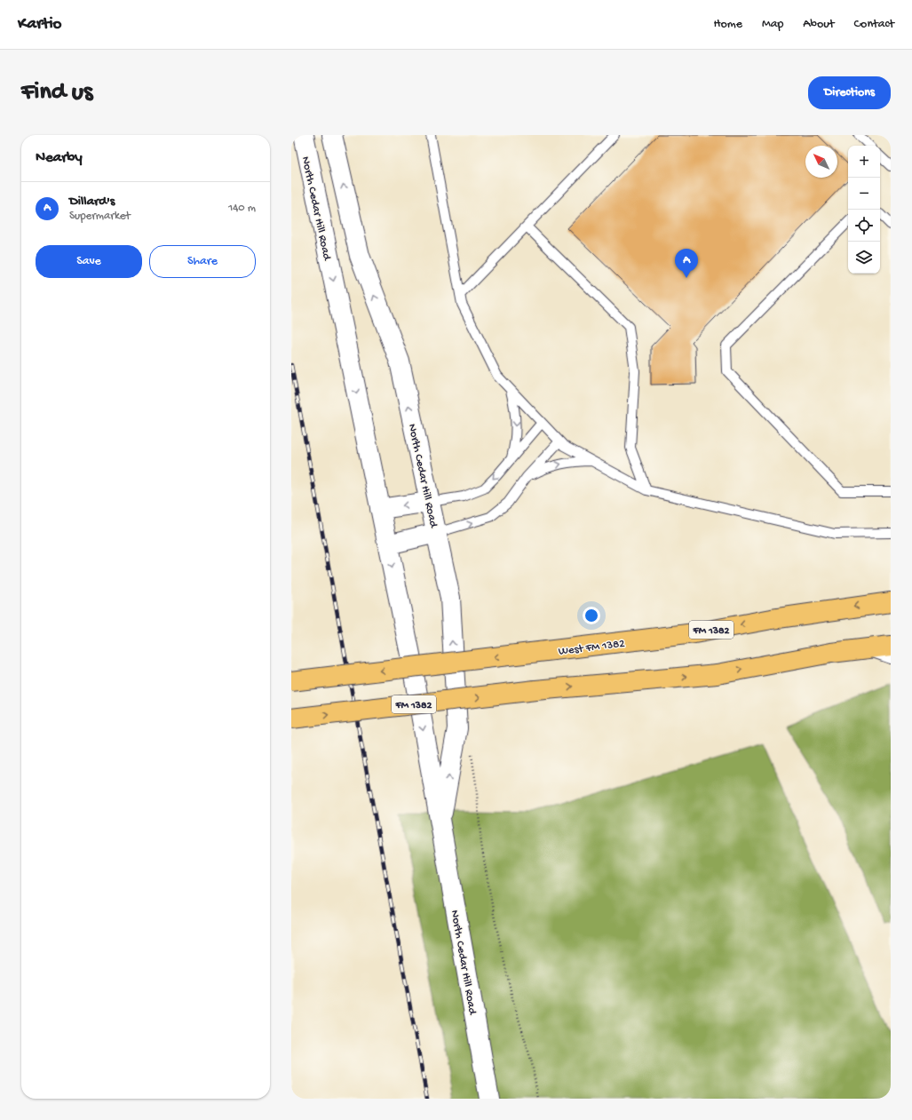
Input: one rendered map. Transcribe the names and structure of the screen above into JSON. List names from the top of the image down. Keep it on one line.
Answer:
{"streets":{"main road":["FM 1382","West FM 1382"],"street":["North Cedar Hill Road"]},"north":"top left","page":{"header":"Kartio","nav":["Home","Map","About","Contact"],"buttons":["Directions",["Save","Share"]],"title":"Find us","heading":"Nearby","map_buttons":["+","−"],"list":[{"mark":"A","name":"Dillard's","note":"Supermarket","value":"140 m"}],"pins":"A"}}
